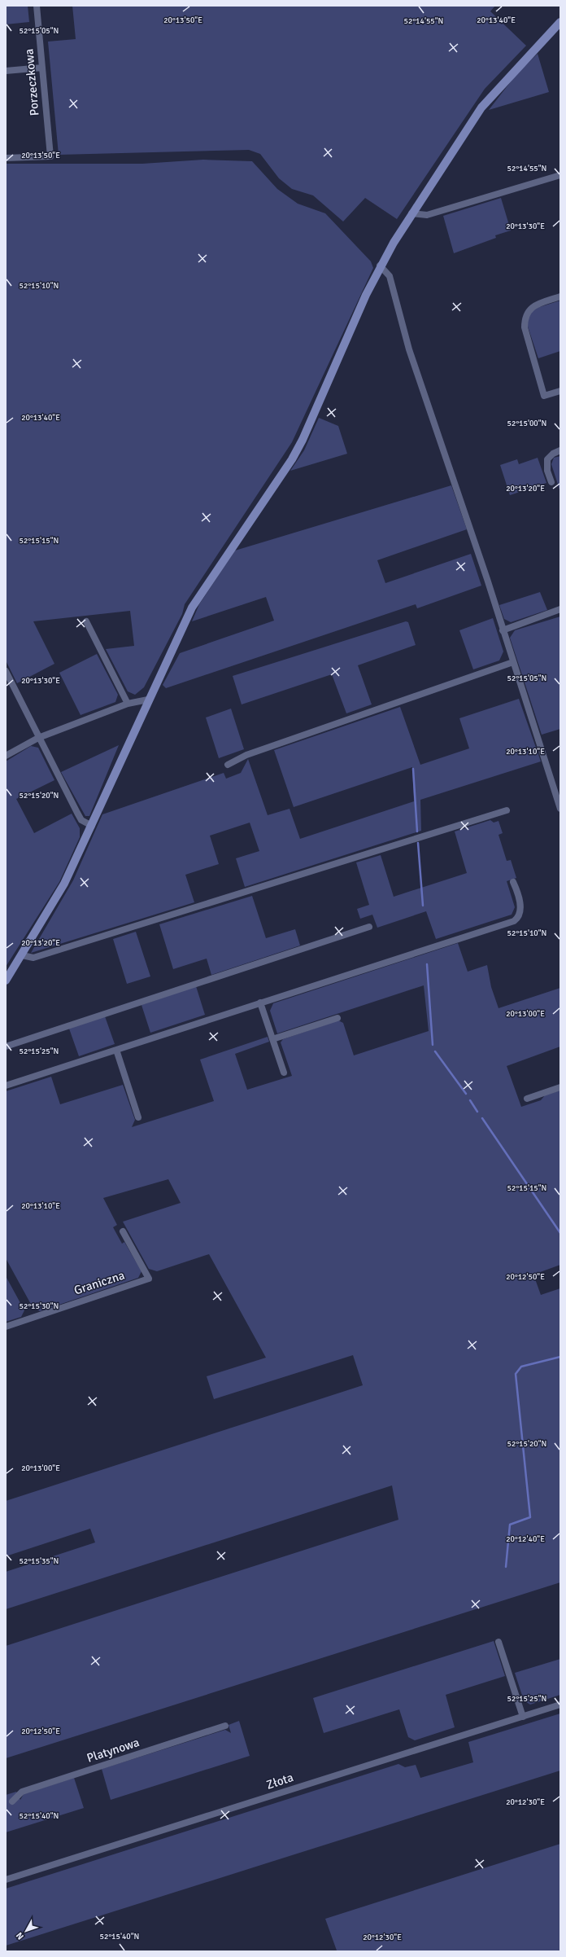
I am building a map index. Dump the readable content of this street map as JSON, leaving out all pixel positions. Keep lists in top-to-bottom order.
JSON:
{
  "streets": {
    "street": [
      "Porzeczkowa",
      "Graniczna",
      "Platynowa",
      "Złota"
    ]
  },
  "north": "bottom left",
  "coordinates": [
    "20°13'50\"E",
    "20°13'40\"E",
    "52°14'55\"N",
    "52°15'05\"N",
    "20°13'30\"E",
    "52°15'10\"N",
    "52°15'00\"N",
    "20°13'20\"E",
    "52°15'15\"N",
    "20°13'10\"E",
    "52°15'20\"N",
    "20°13'00\"E",
    "52°15'25\"N",
    "20°12'50\"E",
    "52°15'30\"N",
    "20°12'40\"E",
    "52°15'35\"N",
    "20°12'30\"E",
    "52°15'40\"N"
  ]
}
